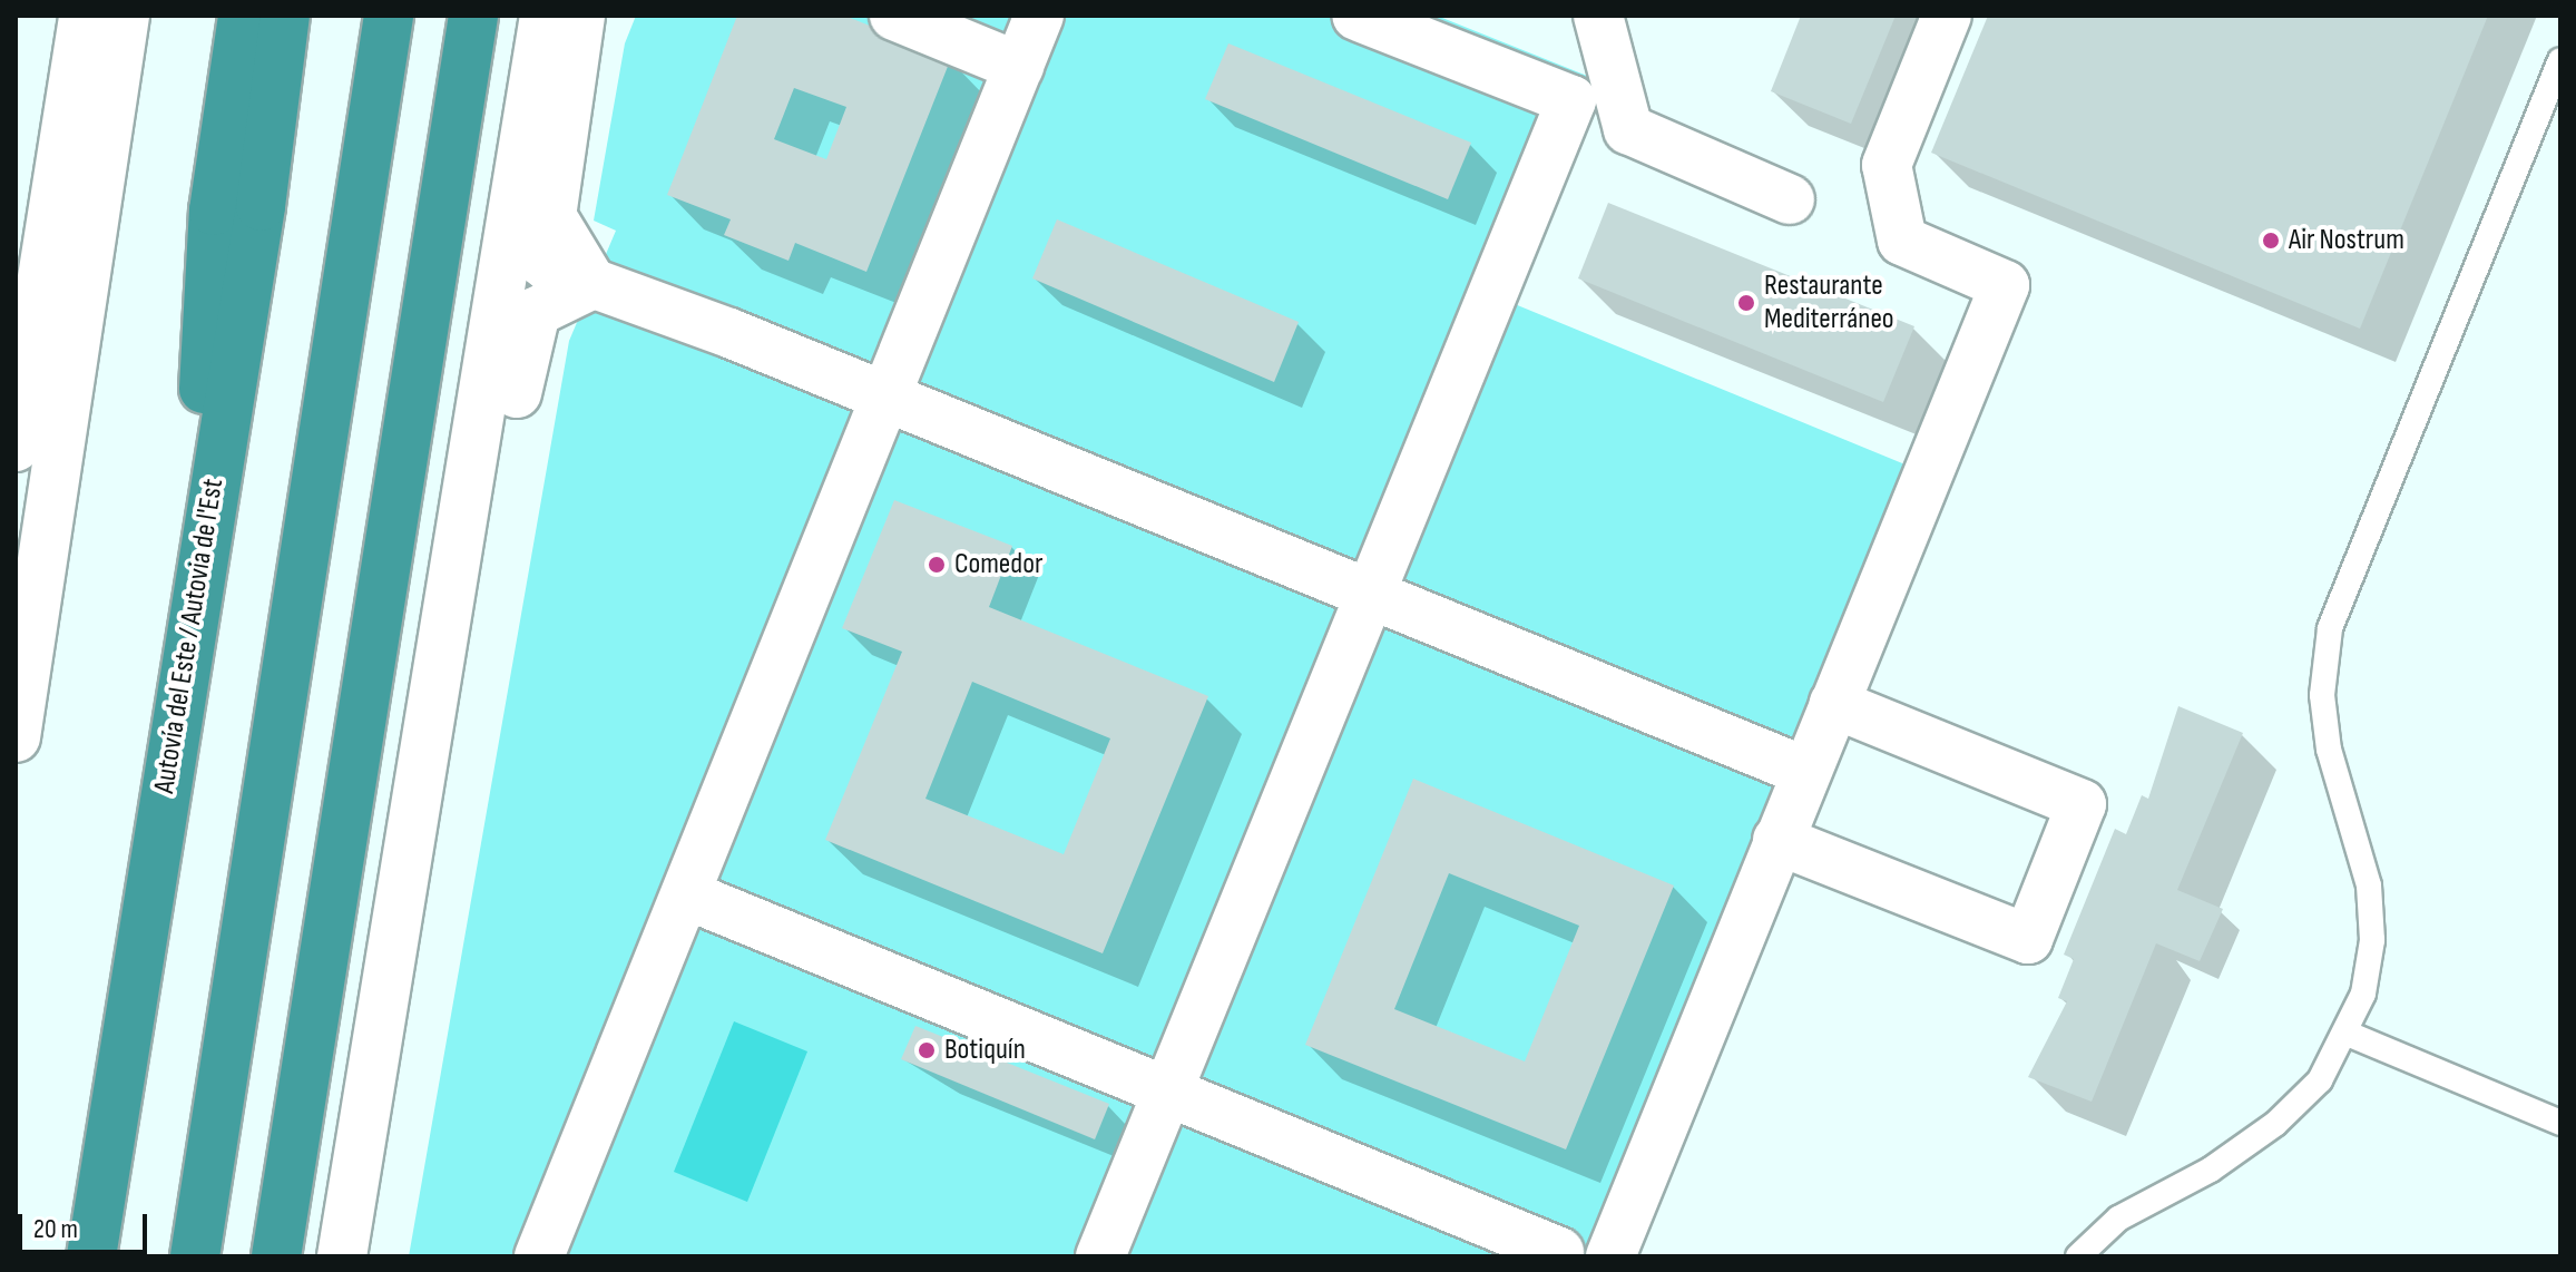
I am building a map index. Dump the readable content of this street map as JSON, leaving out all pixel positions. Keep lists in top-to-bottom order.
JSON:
{
  "streets": {
    "highway": ["Autovía del Este / Autovia de l'Est"]
  },
  "places": [
    "Air Nostrum",
    "Restaurante Mediterráneo",
    "Comedor",
    "Botiquín"
  ],
  "scale_bar": "20 m"
}
